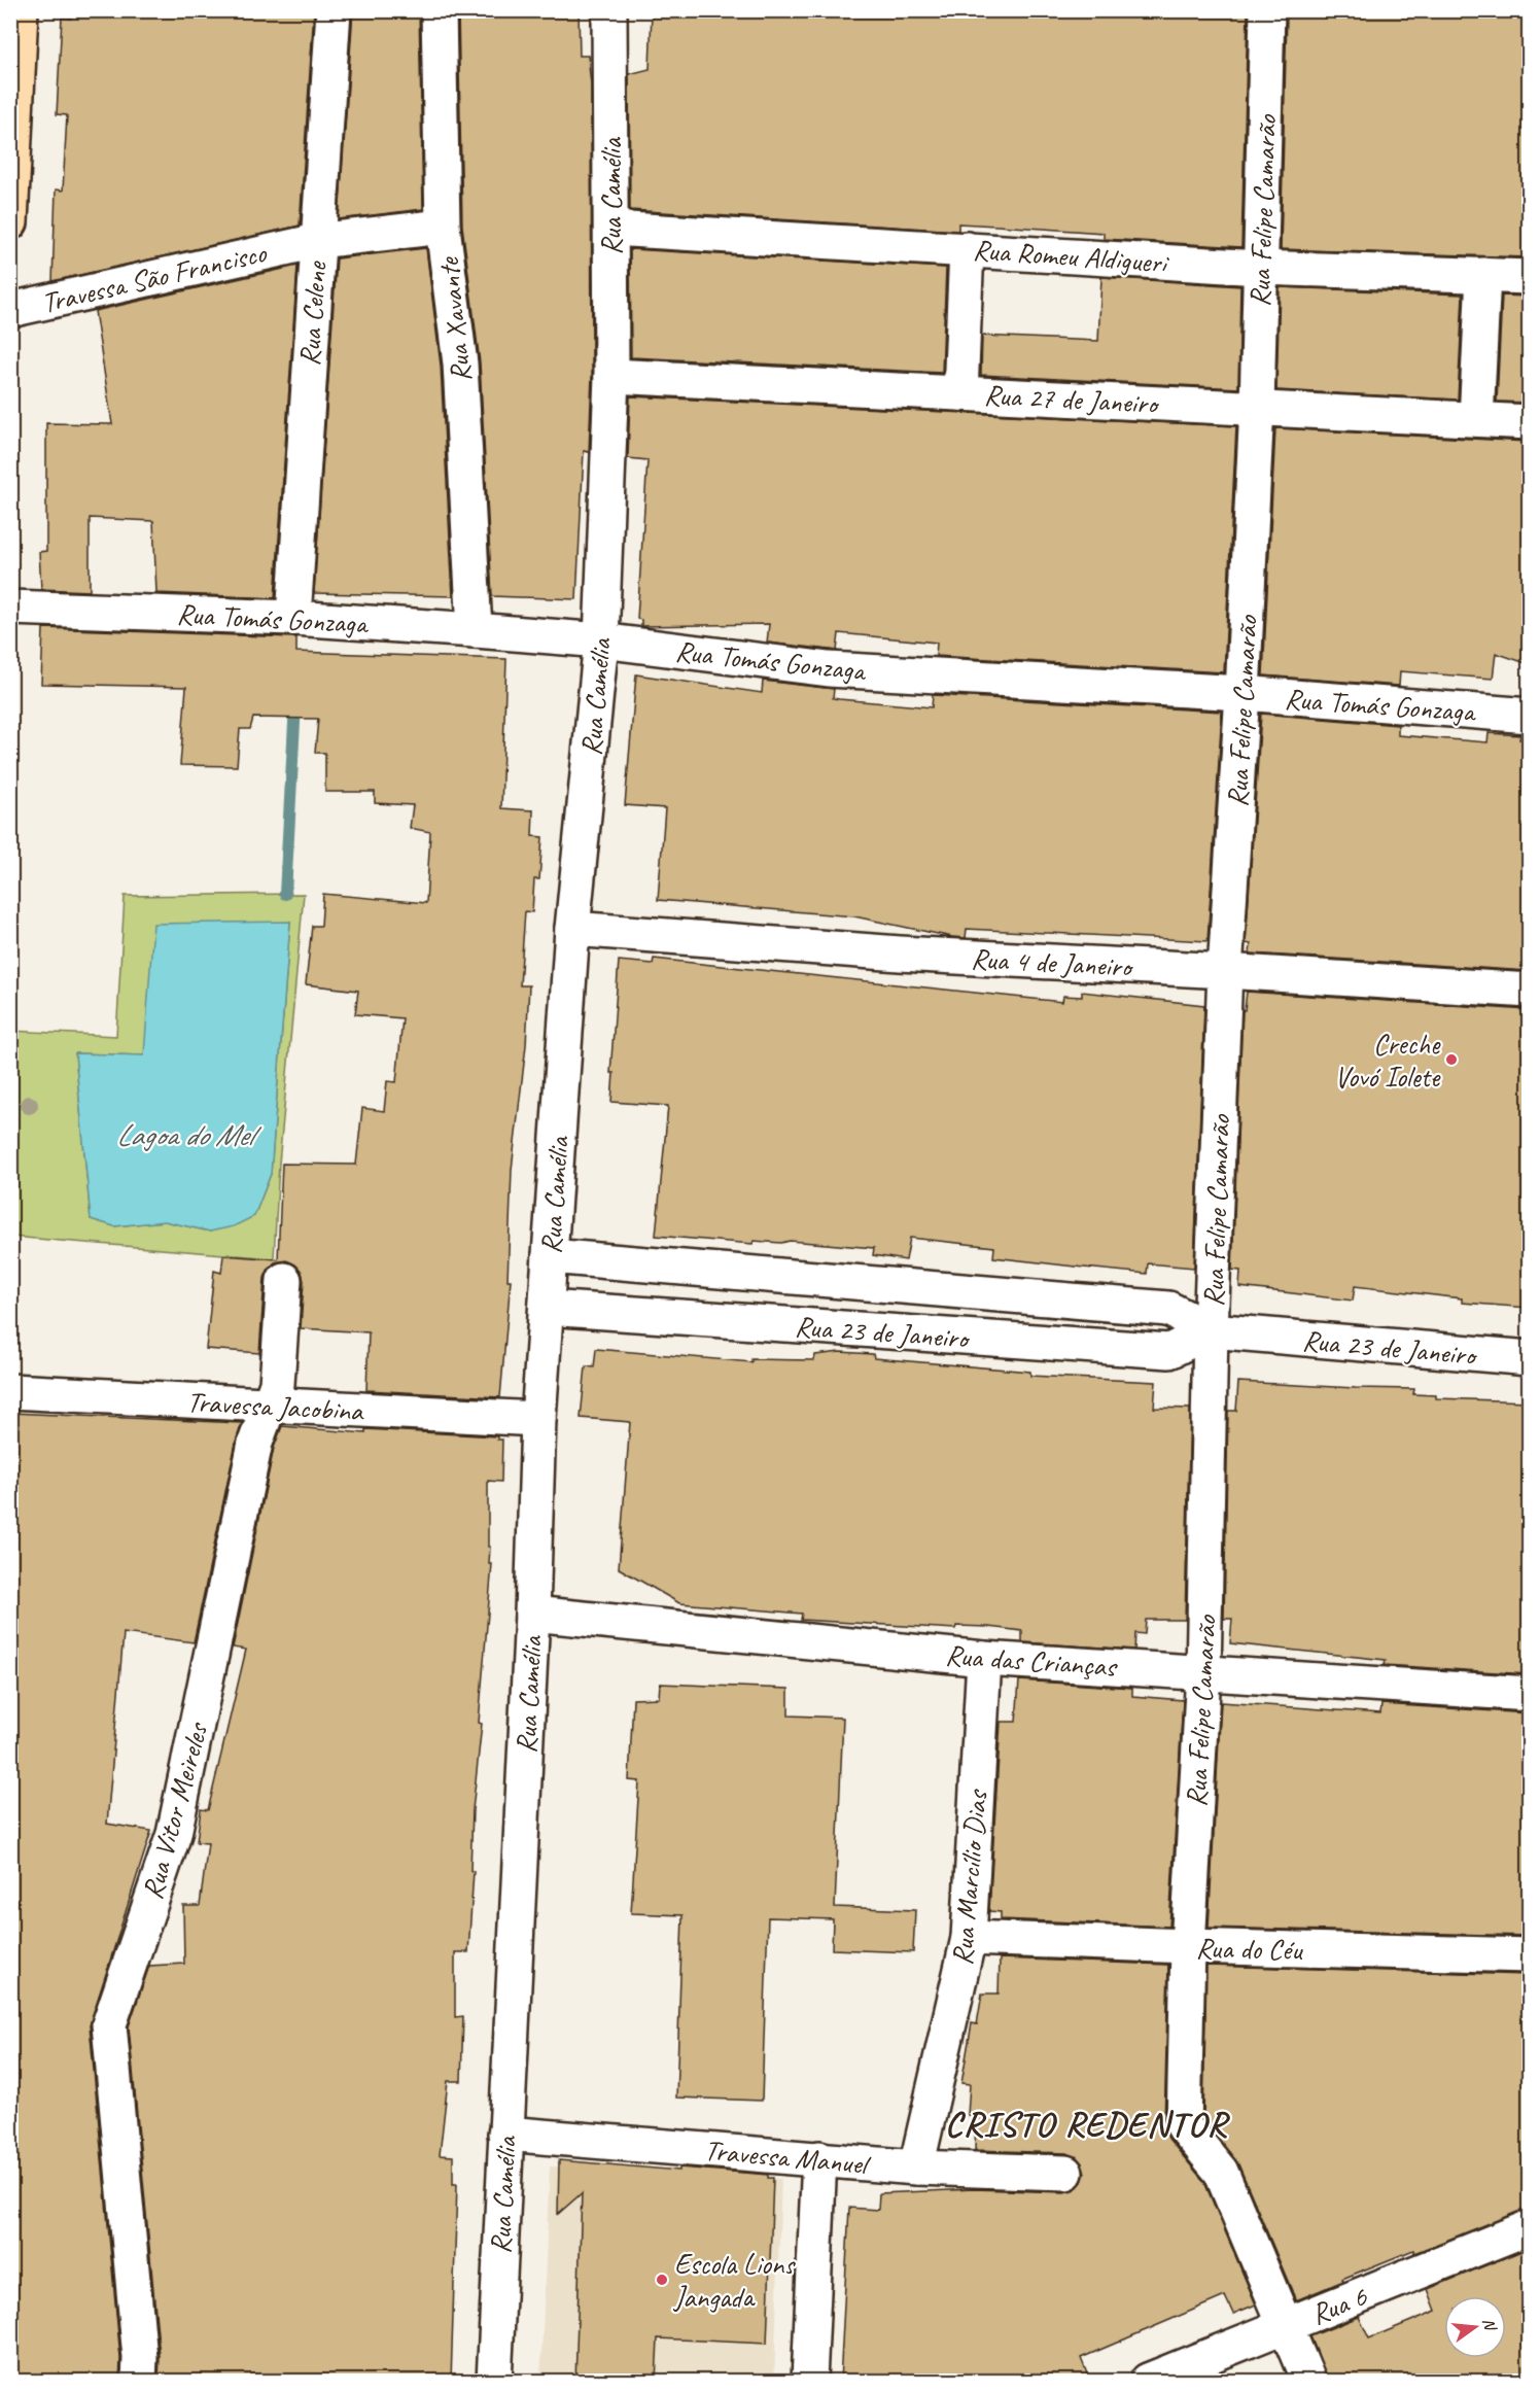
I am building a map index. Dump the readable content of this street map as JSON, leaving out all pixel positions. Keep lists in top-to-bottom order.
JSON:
{
  "streets": {
    "street": [
      "Rua Camélia",
      "Rua Felipe Camarão",
      "Rua Romeu Aldigueri",
      "Travessa São Francisco",
      "Rua Celene",
      "Rua Xavante",
      "Rua 27 de Janeiro",
      "Rua Tomás Gonzaga",
      "Rua 4 de Janeiro",
      "Rua 23 de Janeiro",
      "Travessa Jacobina",
      "Rua das Crianças",
      "Rua Vitor Meireles",
      "Rua Marcílio Dias",
      "Rua do Céu",
      "Travessa Manuel",
      "Rua 6"
    ]
  },
  "crossings": [
    ["Rua Camélia", "Rua Romeu Aldigueri"],
    ["Rua Camélia", "Rua 27 de Janeiro"],
    ["Rua Camélia", "Rua Tomás Gonzaga"],
    ["Rua Camélia", "Rua 4 de Janeiro"],
    ["Rua Camélia", "Rua 23 de Janeiro"],
    ["Rua Camélia", "Travessa Jacobina"],
    ["Rua Camélia", "Rua das Crianças"],
    ["Rua Camélia", "Travessa Manuel"],
    ["Rua Felipe Camarão", "Rua Romeu Aldigueri"],
    ["Rua Felipe Camarão", "Rua 27 de Janeiro"],
    ["Rua Felipe Camarão", "Rua Tomás Gonzaga"],
    ["Rua Felipe Camarão", "Rua 4 de Janeiro"],
    ["Rua Felipe Camarão", "Rua 23 de Janeiro"],
    ["Rua Felipe Camarão", "Rua das Crianças"],
    ["Rua Felipe Camarão", "Rua do Céu"],
    ["Rua Felipe Camarão", "Rua 6"],
    ["Travessa São Francisco", "Rua Celene"],
    ["Travessa São Francisco", "Rua Xavante"],
    ["Rua Celene", "Rua Tomás Gonzaga"],
    ["Rua Xavante", "Rua Tomás Gonzaga"],
    ["Travessa Jacobina", "Rua Vitor Meireles"],
    ["Rua das Crianças", "Rua Marcílio Dias"],
    ["Rua Marcílio Dias", "Rua do Céu"],
    ["Rua Marcílio Dias", "Travessa Manuel"]
  ],
  "districts": ["CRISTO REDENTOR"],
  "water": ["Lagoa do Mel"],
  "places": ["Creche Vovó Iolete", "Escola Lions Jangada"],
  "north": "right"
}
